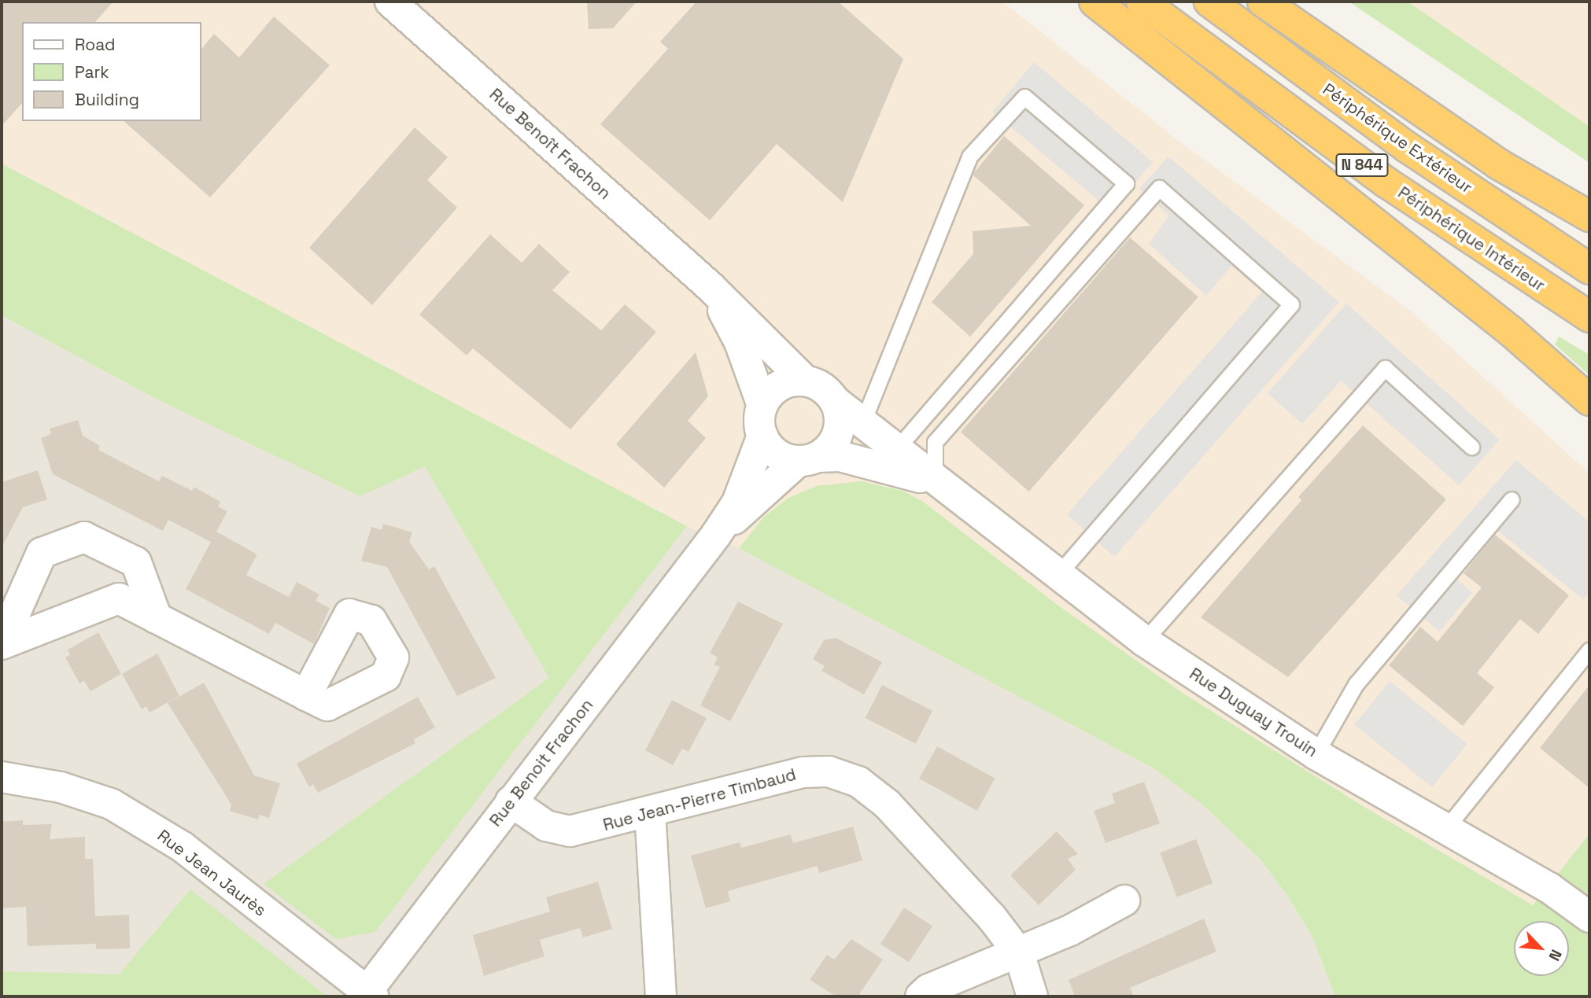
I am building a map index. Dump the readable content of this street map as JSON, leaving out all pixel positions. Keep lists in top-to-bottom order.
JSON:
{
  "streets": {
    "highway": ["Périphérique Extérieur", "N 844", "Périphérique Intérieur"],
    "street": [
      "Rue Benoît Frachon",
      "Rue Duguay Trouin",
      "Rue Benoit Frachon",
      "Rue Jean-Pierre Timbaud",
      "Rue Jean Jaurès"
    ]
  },
  "crossings": [
    ["Rue Duguay Trouin", "Rue Benoit Frachon"],
    ["Rue Benoit Frachon", "Rue Jean-Pierre Timbaud"],
    ["Rue Benoit Frachon", "Rue Jean Jaurès"]
  ],
  "legend": ["Road", "Park", "Building"],
  "north": "bottom right"
}
